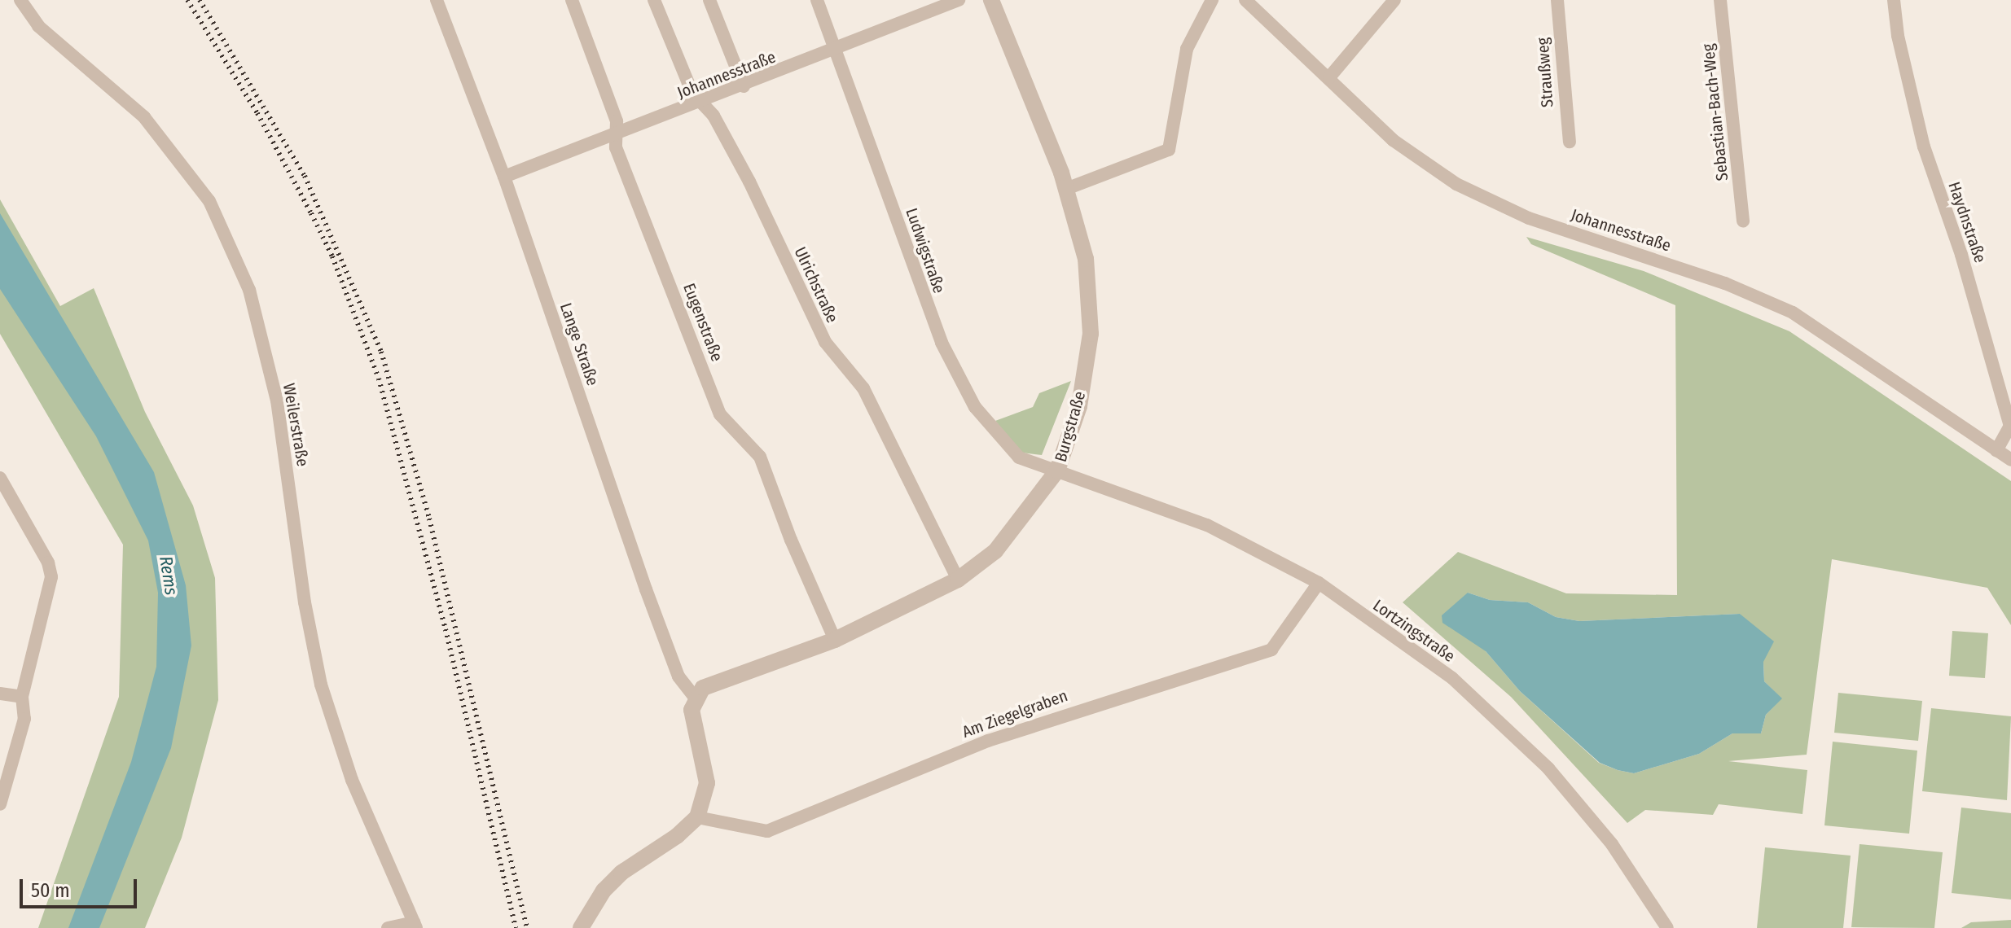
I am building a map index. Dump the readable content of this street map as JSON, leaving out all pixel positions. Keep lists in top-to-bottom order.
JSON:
{
  "streets": {
    "street": [
      "Straußweg",
      "Johannesstraße",
      "Sebastian-Bach-Weg",
      "Haydnstraße",
      "Ludwigstraße",
      "Ulrichstraße",
      "Eugenstraße",
      "Lange Straße",
      "Weilerstraße",
      "Burgstraße",
      "Lortzingstraße",
      "Am Ziegelgraben"
    ]
  },
  "crossings": [
    ["Johannesstraße", "Haydnstraße"],
    ["Johannesstraße", "Ludwigstraße"],
    ["Johannesstraße", "Ulrichstraße"],
    ["Johannesstraße", "Eugenstraße"],
    ["Johannesstraße", "Lange Straße"],
    ["Ludwigstraße", "Burgstraße"],
    ["Ludwigstraße", "Lortzingstraße"],
    ["Ulrichstraße", "Burgstraße"],
    ["Eugenstraße", "Burgstraße"],
    ["Lange Straße", "Burgstraße"],
    ["Burgstraße", "Lortzingstraße"],
    ["Lortzingstraße", "Am Ziegelgraben"]
  ],
  "water": ["Rems"],
  "scale_bar": "50 m"
}
